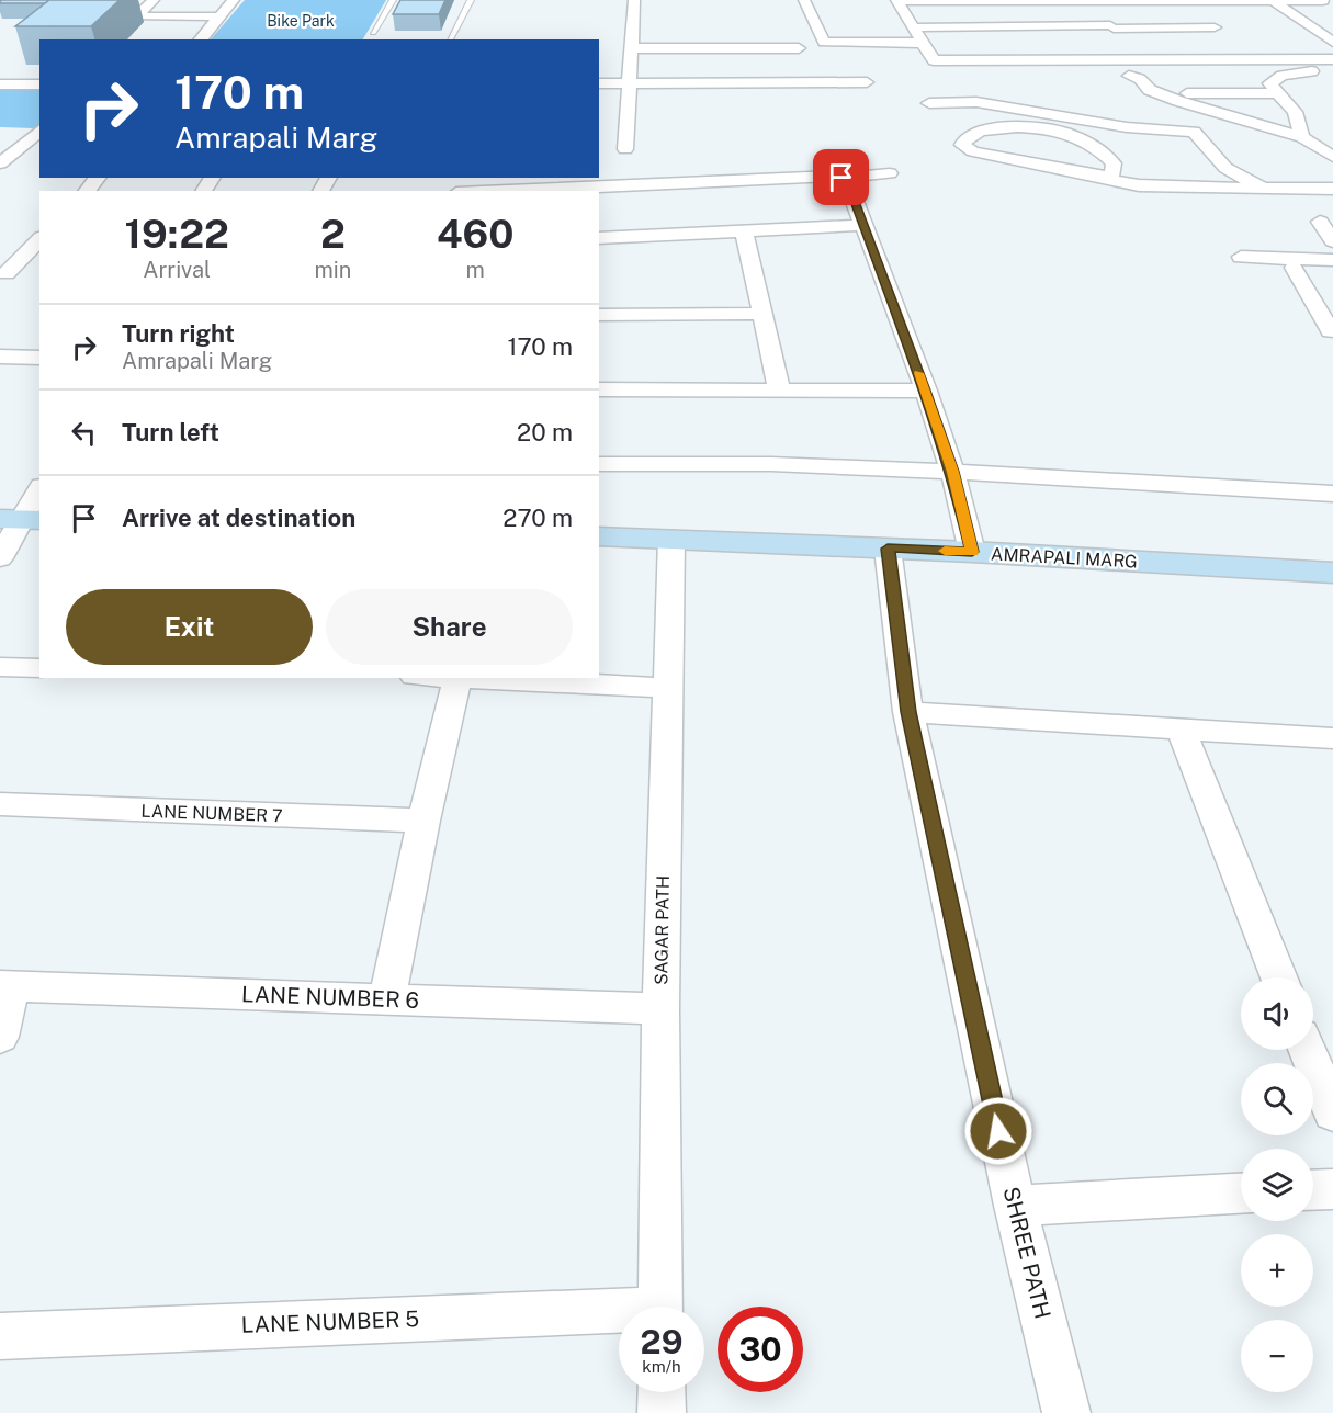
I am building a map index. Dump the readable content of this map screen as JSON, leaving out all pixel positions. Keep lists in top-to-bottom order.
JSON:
{
  "streets": {
    "street": [
      "AMRAPALI MARG",
      "LANE NUMBER 7",
      "SAGAR PATH",
      "LANE NUMBER 6",
      "SHREE PATH",
      "LANE NUMBER 5"
    ]
  },
  "crossings": [
    ["AMRAPALI MARG", "SAGAR PATH"],
    ["AMRAPALI MARG", "SHREE PATH"],
    ["SAGAR PATH", "LANE NUMBER 6"]
  ],
  "parks": ["Bike Park"],
  "page": {
    "turn": ["170 m", "Amrapali Marg"],
    "eta": [
      "19:22",
      "Arrival",
      "2",
      "min",
      "460",
      "m"
    ],
    "list": [
      {
        "name": "Turn right",
        "note": "Amrapali Marg",
        "value": "170 m"
      },
      {
        "name": "Turn left",
        "value": "20 m"
      },
      {
        "name": "Arrive at destination",
        "value": "270 m"
      }
    ],
    "buttons": ["Exit", "Share"],
    "map_buttons": ["+", "−"],
    "speed": "29 km/h",
    "limit": "30"
  }
}
